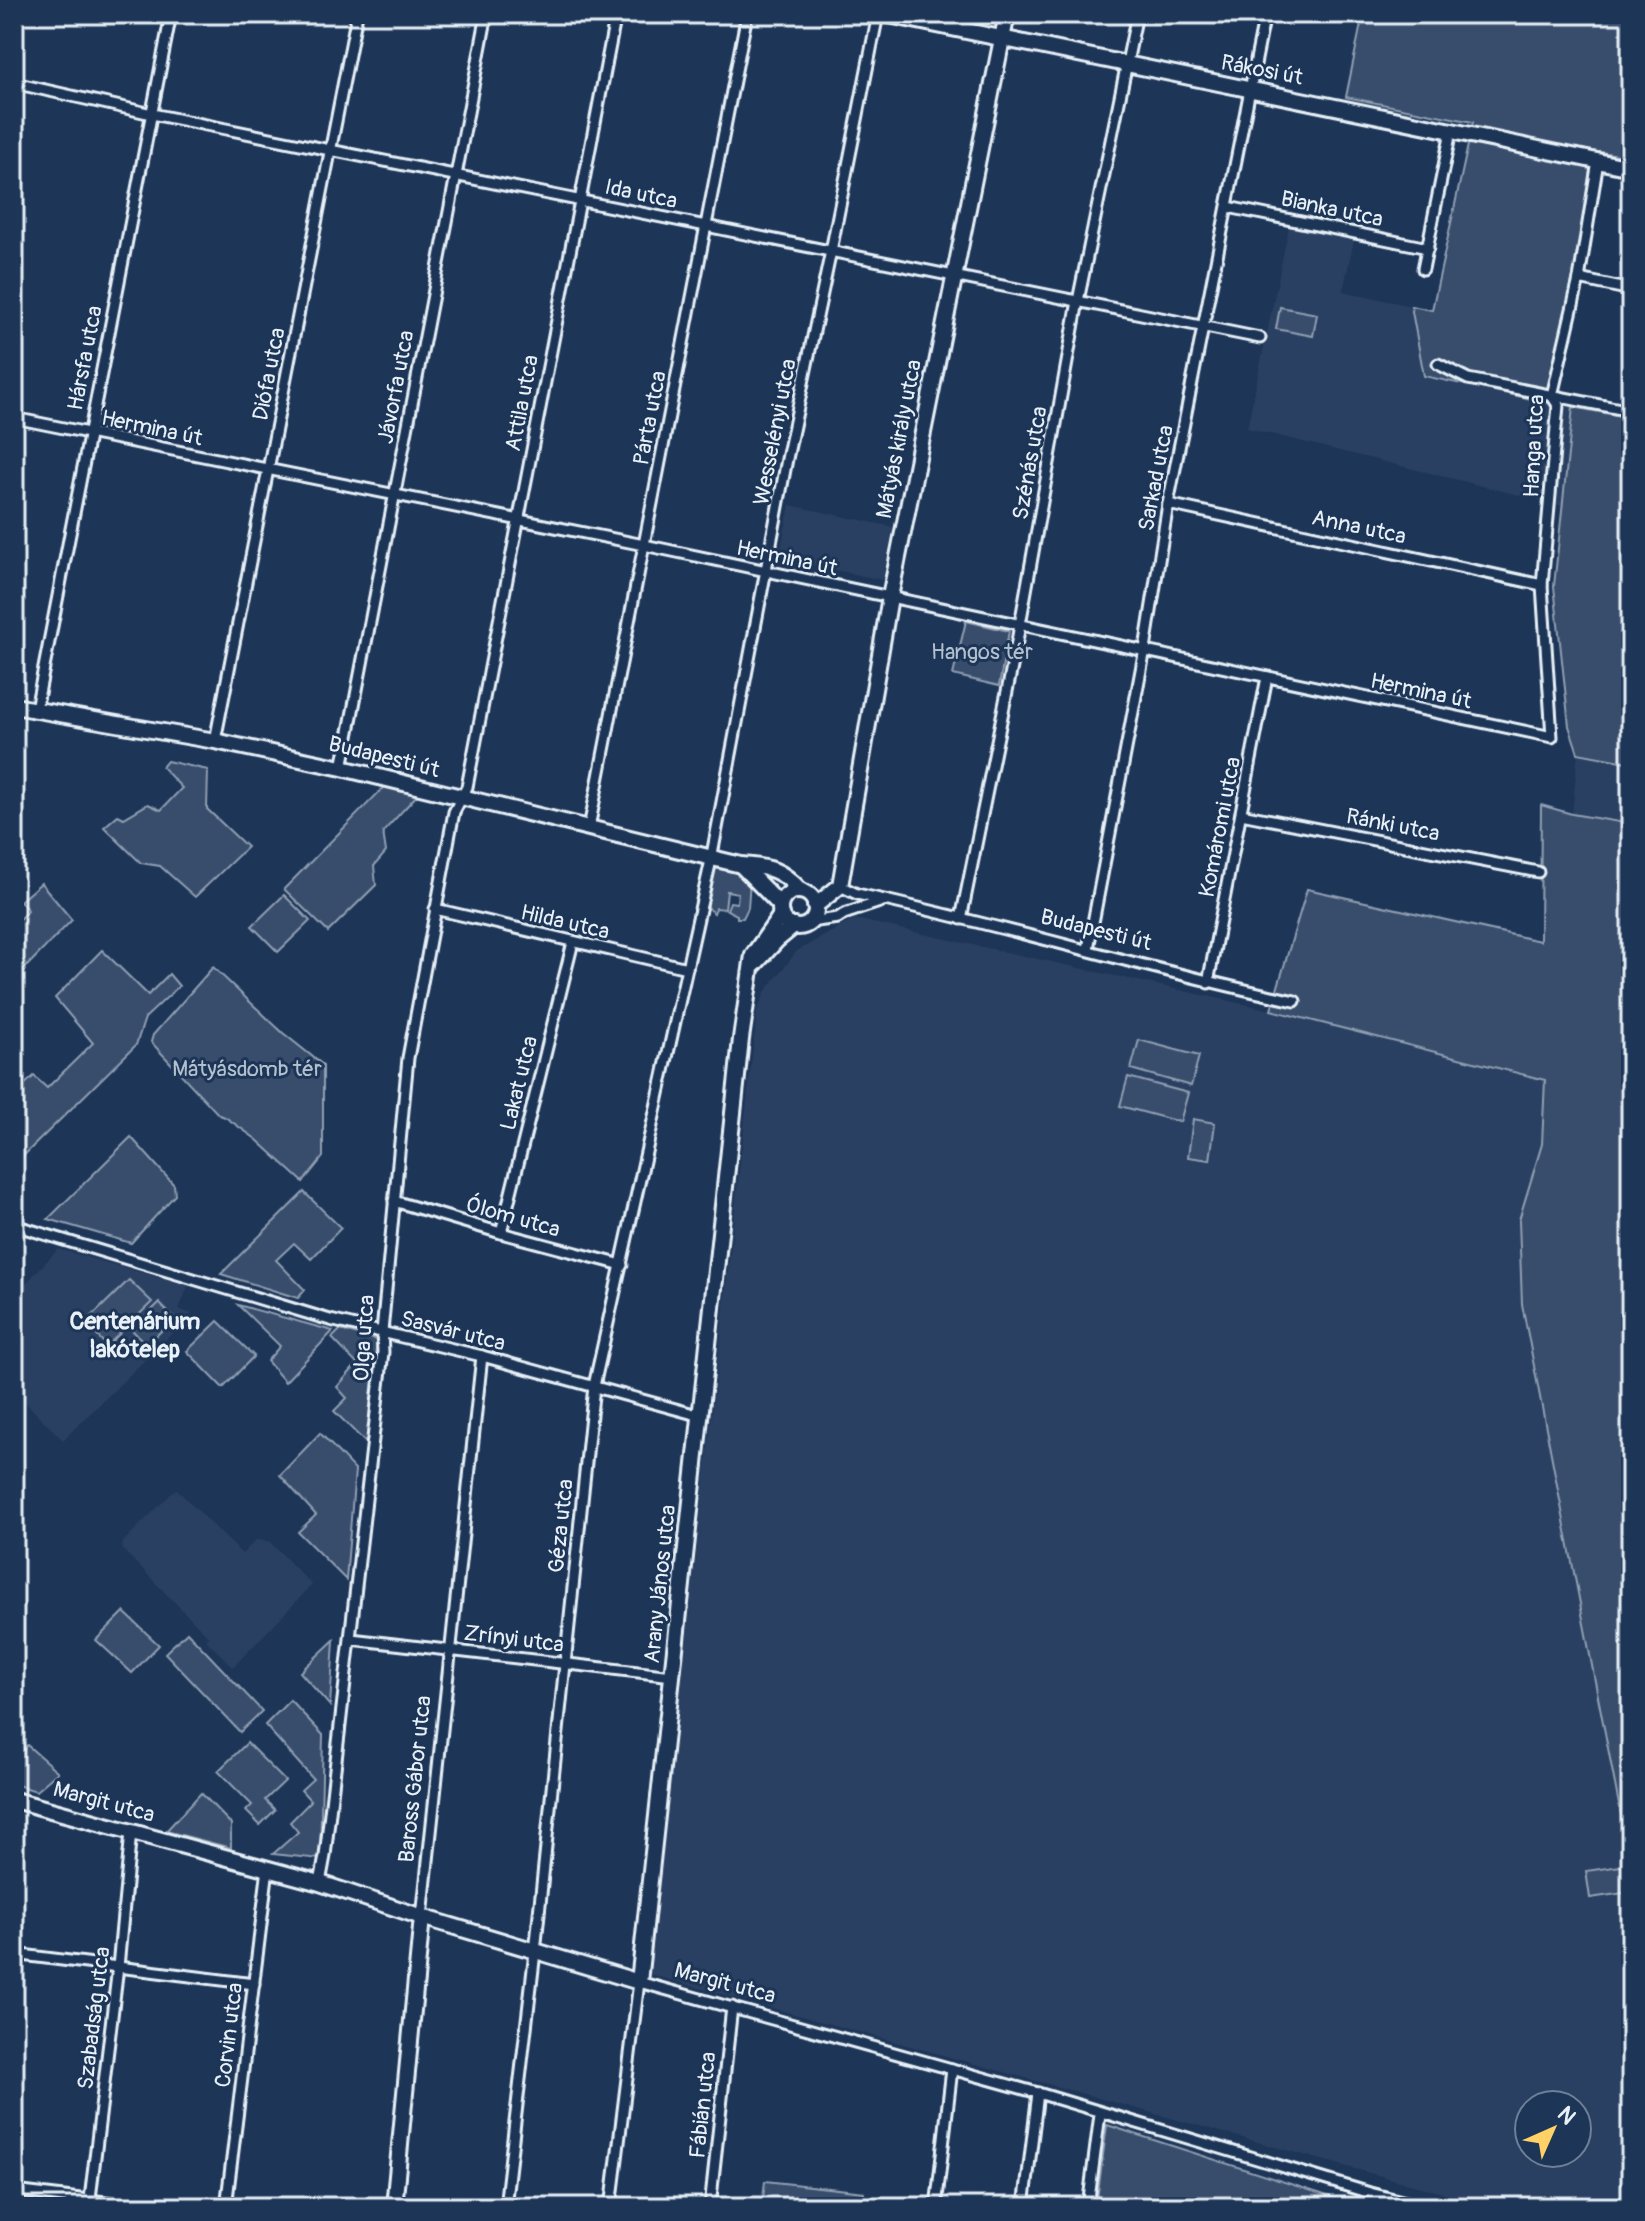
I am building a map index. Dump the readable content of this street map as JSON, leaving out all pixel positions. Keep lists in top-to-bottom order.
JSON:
{
  "streets": {
    "street": [
      "Rákosi út",
      "Ida utca",
      "Bianka utca",
      "Hársfa utca",
      "Diófa utca",
      "Jávorfa utca",
      "Attila utca",
      "Párta utca",
      "Hermina út",
      "Wesselényi utca",
      "Mátyás király utca",
      "Hanga utca",
      "Szénás utca",
      "Sarkad utca",
      "Anna utca",
      "Budapesti út",
      "Ránki utca",
      "Komáromi utca",
      "Hilda utca",
      "Lakat utca",
      "Ólom utca",
      "Sasvár utca",
      "Olga utca",
      "Géza utca",
      "Arany János utca",
      "Zrínyi utca",
      "Baross Gábor utca",
      "Margit utca",
      "Szabadság utca",
      "Corvin utca",
      "Fábián utca"
    ]
  },
  "crossings": [
    ["Rákosi út", "Mátyás király utca"],
    ["Rákosi út", "Hanga utca"],
    ["Rákosi út", "Szénás utca"],
    ["Rákosi út", "Sarkad utca"],
    ["Ida utca", "Hársfa utca"],
    ["Ida utca", "Diófa utca"],
    ["Ida utca", "Jávorfa utca"],
    ["Ida utca", "Attila utca"],
    ["Ida utca", "Párta utca"],
    ["Ida utca", "Wesselényi utca"],
    ["Ida utca", "Mátyás király utca"],
    ["Ida utca", "Szénás utca"],
    ["Ida utca", "Sarkad utca"],
    ["Bianka utca", "Sarkad utca"],
    ["Hársfa utca", "Hermina út"],
    ["Hársfa utca", "Budapesti út"],
    ["Diófa utca", "Hermina út"],
    ["Diófa utca", "Budapesti út"],
    ["Jávorfa utca", "Hermina út"],
    ["Jávorfa utca", "Budapesti út"],
    ["Attila utca", "Hermina út"],
    ["Attila utca", "Budapesti út"],
    ["Attila utca", "Olga utca"],
    ["Párta utca", "Hermina út"],
    ["Párta utca", "Budapesti út"],
    ["Hermina út", "Wesselényi utca"],
    ["Hermina út", "Mátyás király utca"],
    ["Hermina út", "Hanga utca"],
    ["Hermina út", "Szénás utca"],
    ["Hermina út", "Sarkad utca"],
    ["Hermina út", "Komáromi utca"],
    ["Wesselényi utca", "Budapesti út"],
    ["Wesselényi utca", "Géza utca"],
    ["Mátyás király utca", "Budapesti út"],
    ["Hanga utca", "Anna utca"],
    ["Szénás utca", "Budapesti út"],
    ["Sarkad utca", "Anna utca"],
    ["Sarkad utca", "Budapesti út"],
    ["Budapesti út", "Komáromi utca"],
    ["Budapesti út", "Olga utca"],
    ["Budapesti út", "Géza utca"],
    ["Ránki utca", "Komáromi utca"],
    ["Hilda utca", "Lakat utca"],
    ["Hilda utca", "Olga utca"],
    ["Hilda utca", "Géza utca"],
    ["Lakat utca", "Ólom utca"],
    ["Ólom utca", "Olga utca"],
    ["Ólom utca", "Géza utca"],
    ["Sasvár utca", "Olga utca"],
    ["Sasvár utca", "Géza utca"],
    ["Sasvár utca", "Arany János utca"],
    ["Sasvár utca", "Baross Gábor utca"],
    ["Olga utca", "Zrínyi utca"],
    ["Olga utca", "Margit utca"],
    ["Géza utca", "Zrínyi utca"],
    ["Géza utca", "Margit utca"],
    ["Arany János utca", "Zrínyi utca"],
    ["Arany János utca", "Margit utca"],
    ["Zrínyi utca", "Baross Gábor utca"],
    ["Baross Gábor utca", "Margit utca"],
    ["Margit utca", "Szabadság utca"],
    ["Margit utca", "Corvin utca"],
    ["Margit utca", "Fábián utca"]
  ],
  "districts": ["Centenárium lakótelep"],
  "parks": ["Hangos tér", "Mátyásdomb tér"],
  "north": "top right"
}
